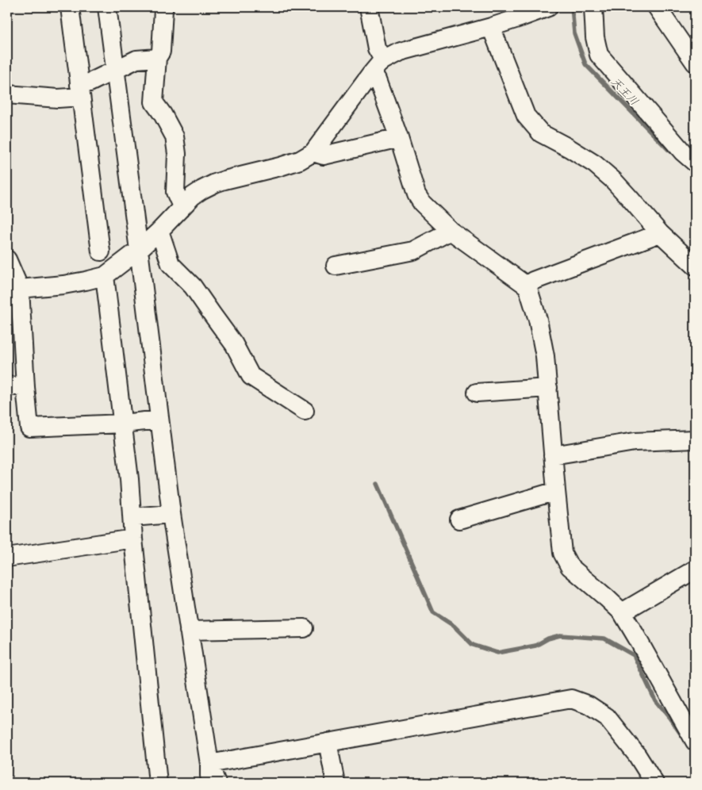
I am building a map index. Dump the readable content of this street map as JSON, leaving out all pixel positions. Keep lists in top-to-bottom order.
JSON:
{
  "water": ["天王川"]
}
